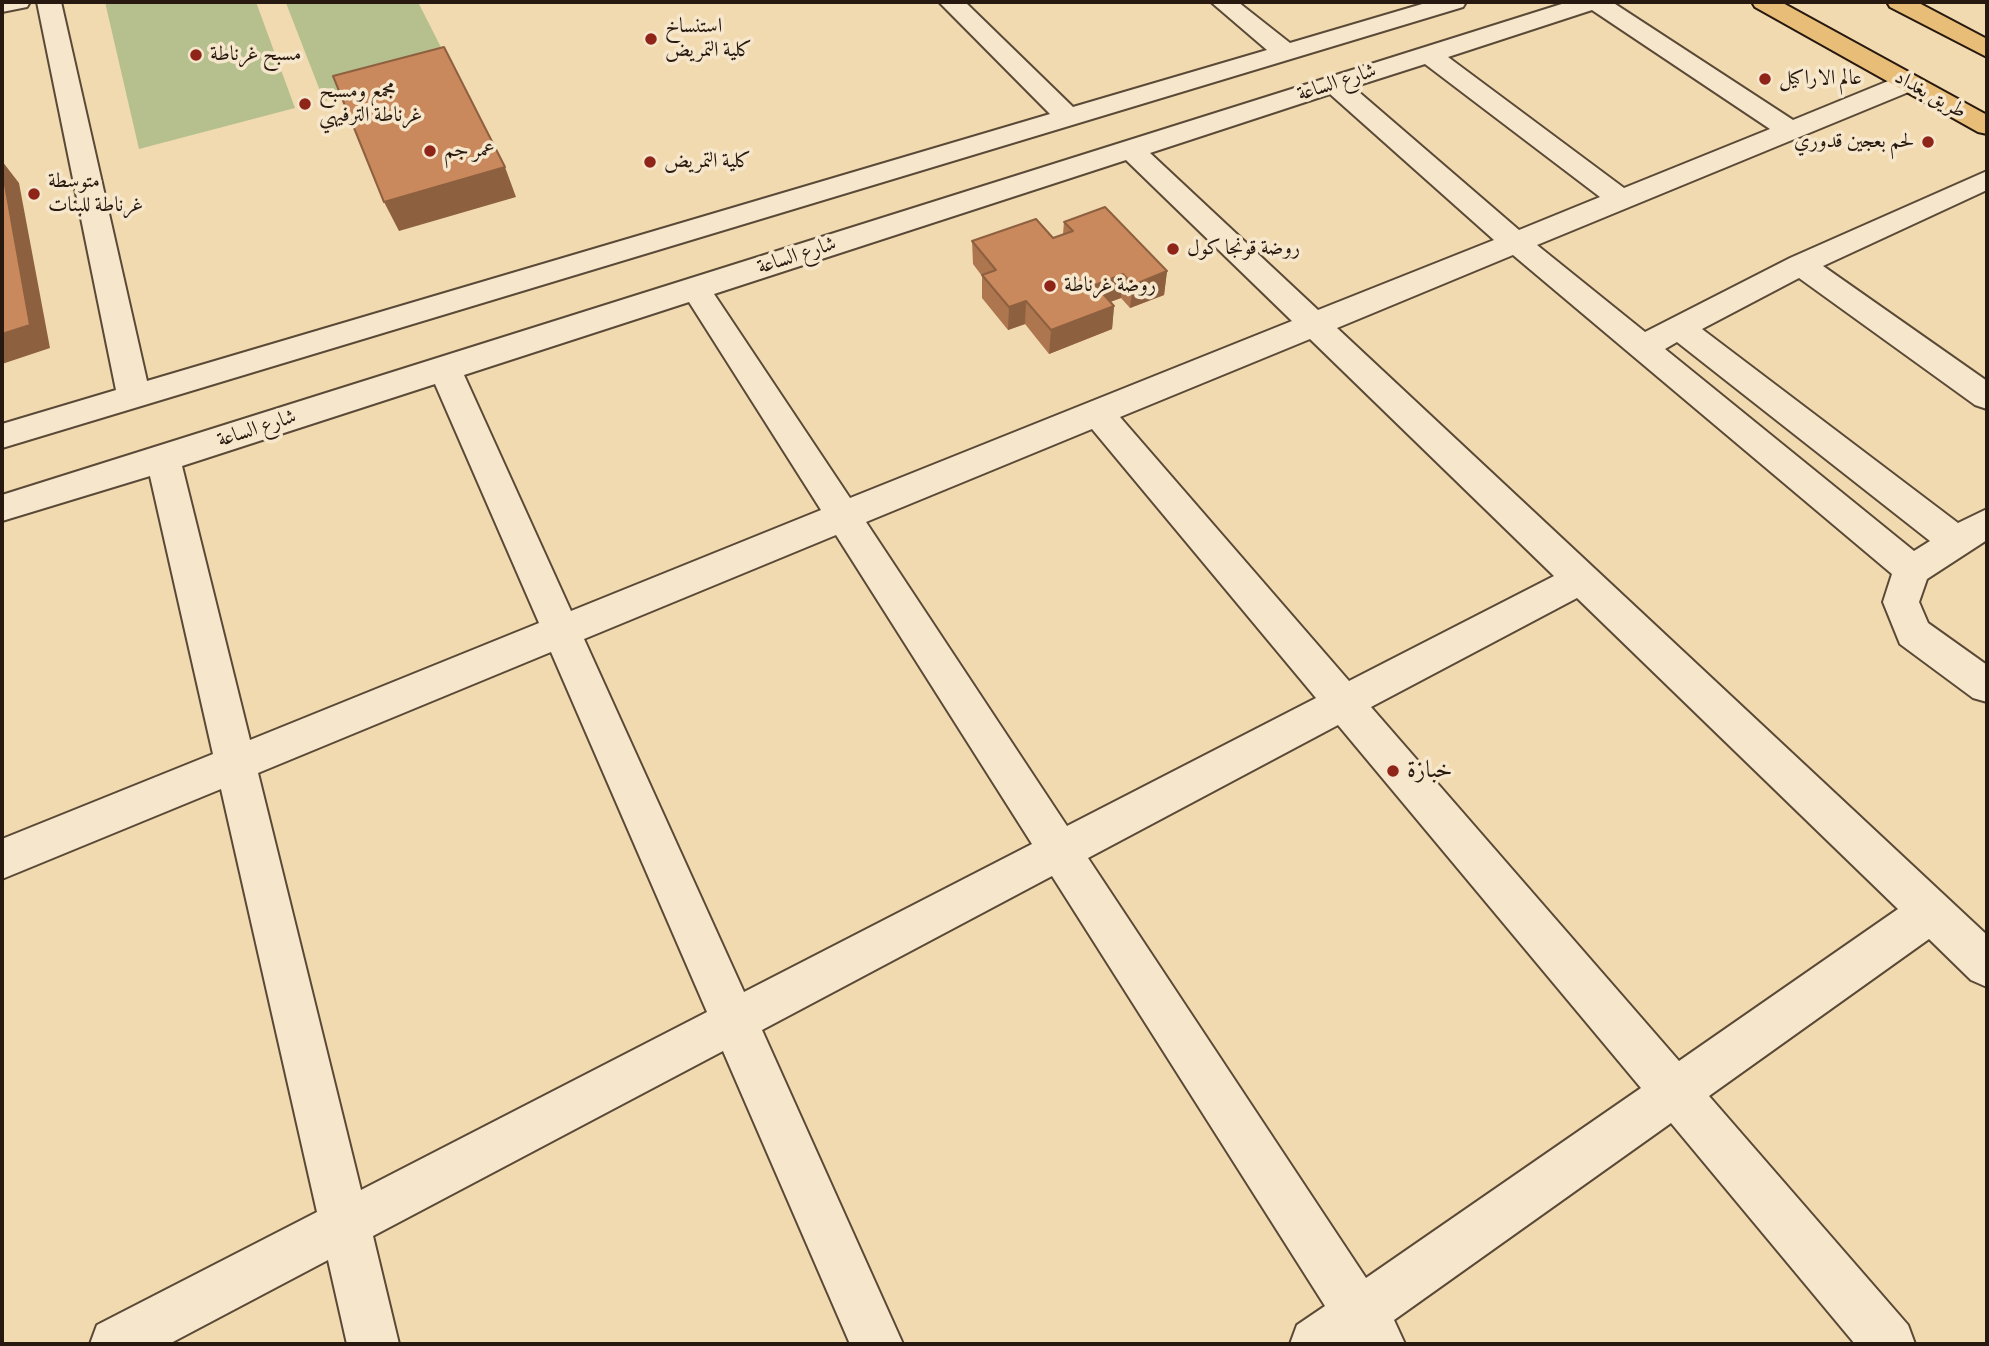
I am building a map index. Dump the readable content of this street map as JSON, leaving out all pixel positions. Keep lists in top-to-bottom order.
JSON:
{
  "streets": {
    "main road": ["طريق بغداد"],
    "street": ["شارع الساعة"]
  },
  "places": [
    "استنساخ کلیة التمریض",
    "مسبح غرناطة",
    "عالم الاراكيل",
    "مجمع ومسبح غرناطة الترفيهي",
    "لحم بعجين قدوري",
    "عمر جم",
    "كلية التمريض",
    "متوسطة غرناطة للبنات",
    "روضة قونجا كول",
    "روضة غرناطة",
    "خبازة"
  ]
}
